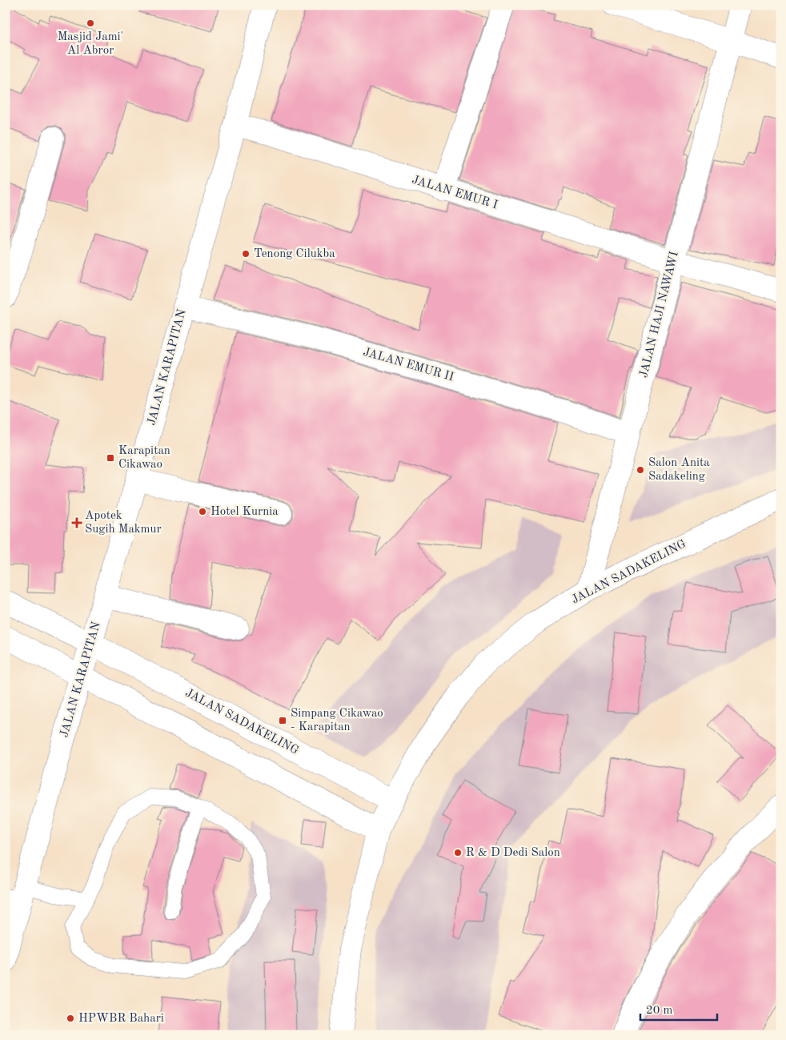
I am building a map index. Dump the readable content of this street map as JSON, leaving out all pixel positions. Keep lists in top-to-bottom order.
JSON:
{
  "streets": {
    "street": [
      "JALAN EMUR I",
      "JALAN HAJI NAWAWI",
      "JALAN EMUR II",
      "JALAN KARAPITAN",
      "JALAN SADAKELING"
    ]
  },
  "crossings": [
    ["JALAN EMUR I", "JALAN HAJI NAWAWI"],
    ["JALAN EMUR I", "JALAN KARAPITAN"],
    ["JALAN HAJI NAWAWI", "JALAN EMUR II"],
    ["JALAN HAJI NAWAWI", "JALAN SADAKELING"],
    ["JALAN EMUR II", "JALAN KARAPITAN"],
    ["JALAN KARAPITAN", "JALAN SADAKELING"]
  ],
  "places": {
    "other": [
      "Masjid Jami' Al Abror",
      "Tenong Cilukba",
      "Salon Anita Sadakeling",
      "Hotel Kurnia",
      "R & D Dedi Salon",
      "HPWBR Bahari"
    ],
    "transit": ["Karapitan Cikawao", "Simpang Cikawao - Karapitan"],
    "health": ["Apotek Sugih Makmur"]
  },
  "scale_bar": "20 m"
}
